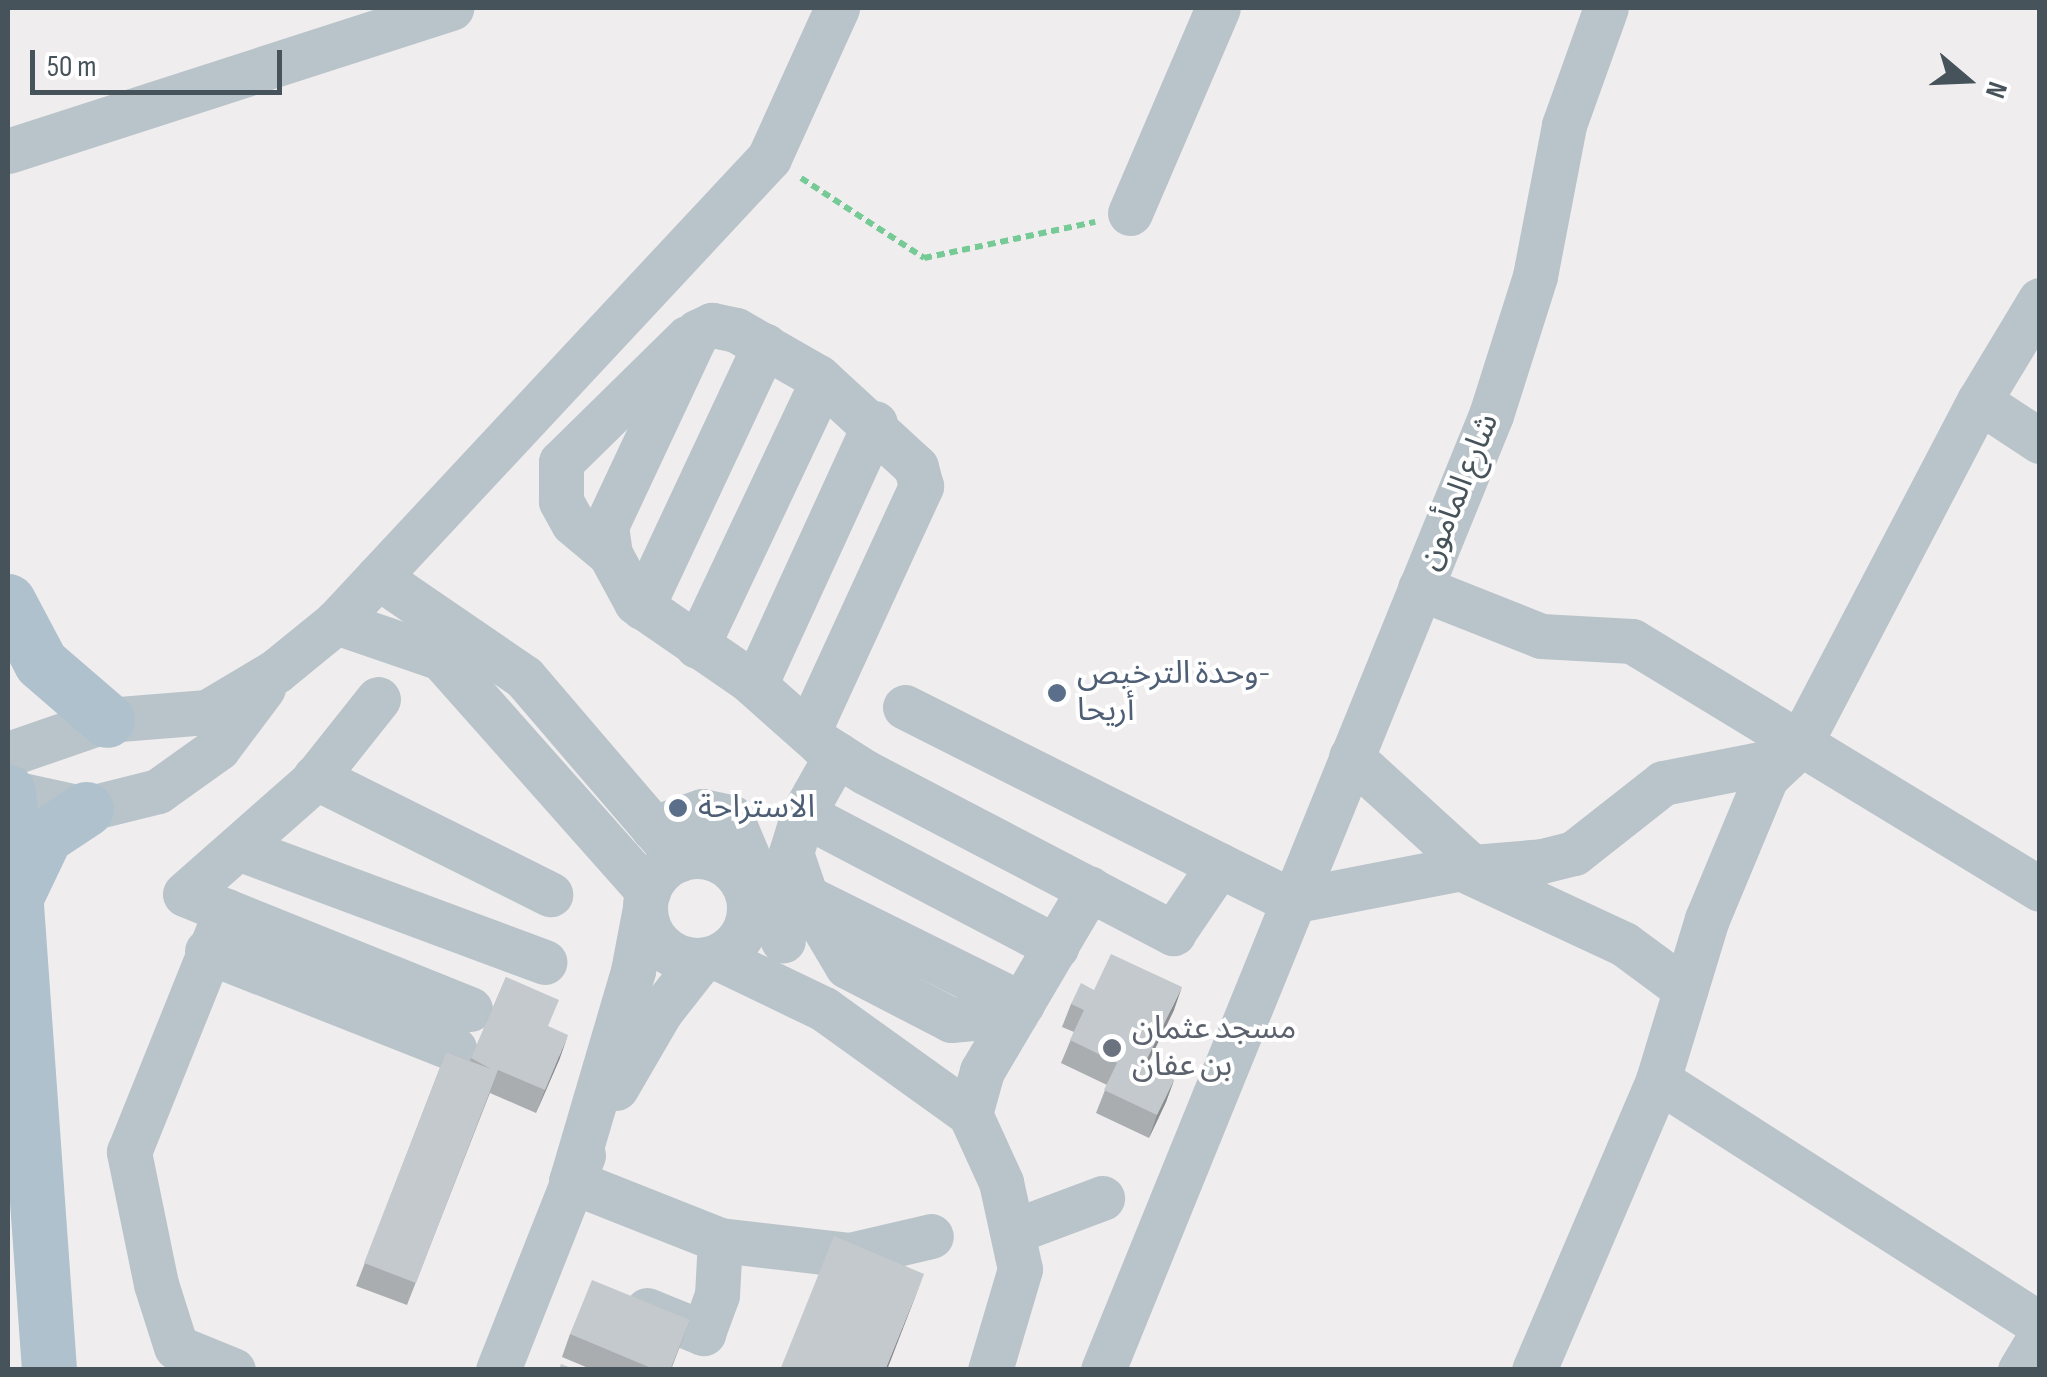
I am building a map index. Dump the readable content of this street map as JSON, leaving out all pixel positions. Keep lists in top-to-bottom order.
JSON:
{
  "streets": {
    "street": ["شارع المأمون"]
  },
  "places": ["وحدة الترخيص- أريحا", "الاستراحة", "مسجد عثمان بن عفان"],
  "scale_bar": "50 m",
  "north": "right"
}
